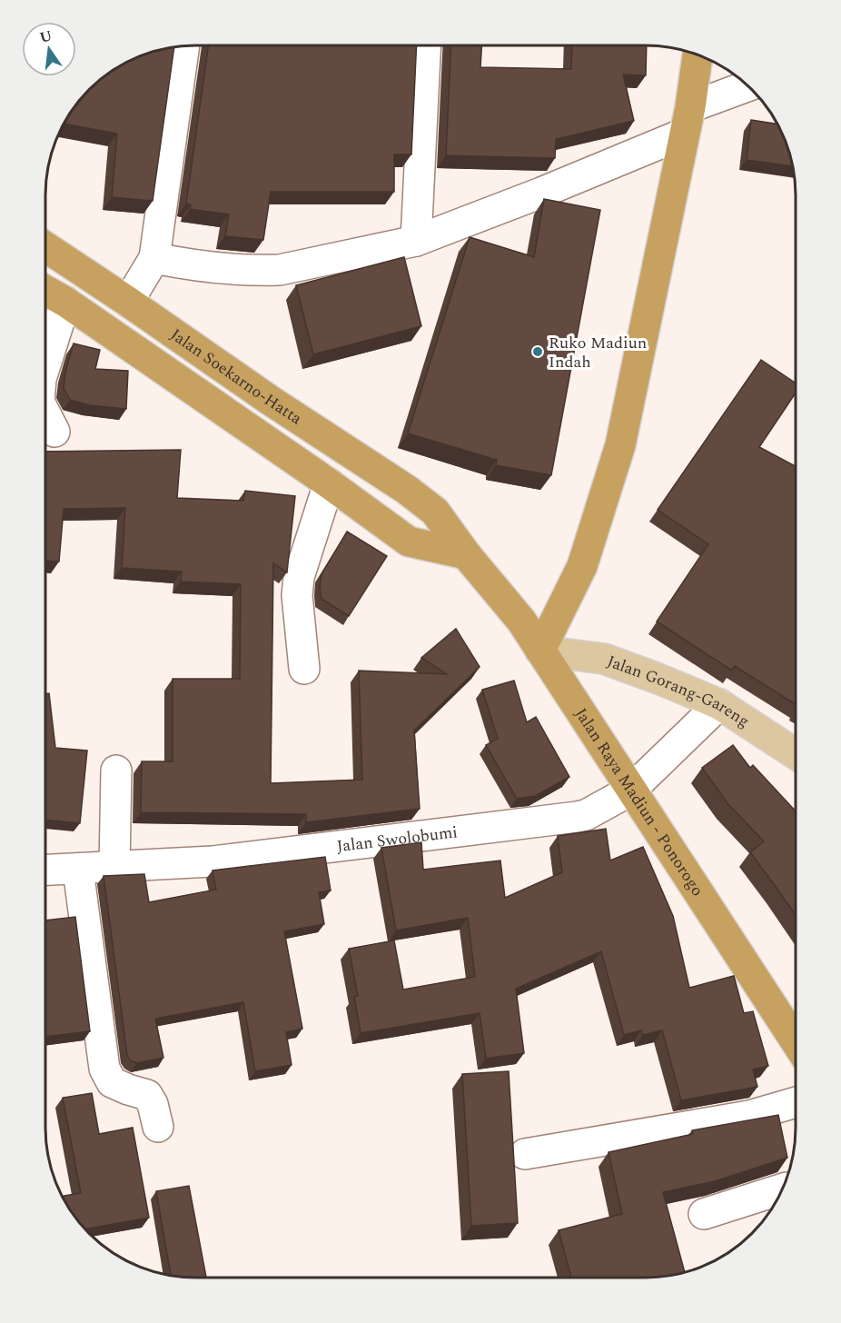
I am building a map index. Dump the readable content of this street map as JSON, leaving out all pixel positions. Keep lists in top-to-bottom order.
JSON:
{
  "streets": {
    "highway": ["Jalan Soekarno-Hatta", "Jalan Raya Madiun - Ponorogo"],
    "main road": ["Jalan Gorang-Gareng"],
    "street": ["Jalan Swolobumi"]
  },
  "crossings": [
    ["Jalan Soekarno-Hatta", "Jalan Raya Madiun - Ponorogo"],
    ["Jalan Gorang-Gareng", "Jalan Raya Madiun - Ponorogo"],
    ["Jalan Gorang-Gareng", "Jalan Swolobumi"],
    ["Jalan Raya Madiun - Ponorogo", "Jalan Swolobumi"]
  ],
  "places": ["Ruko Madiun Indah"],
  "north": "top"
}
